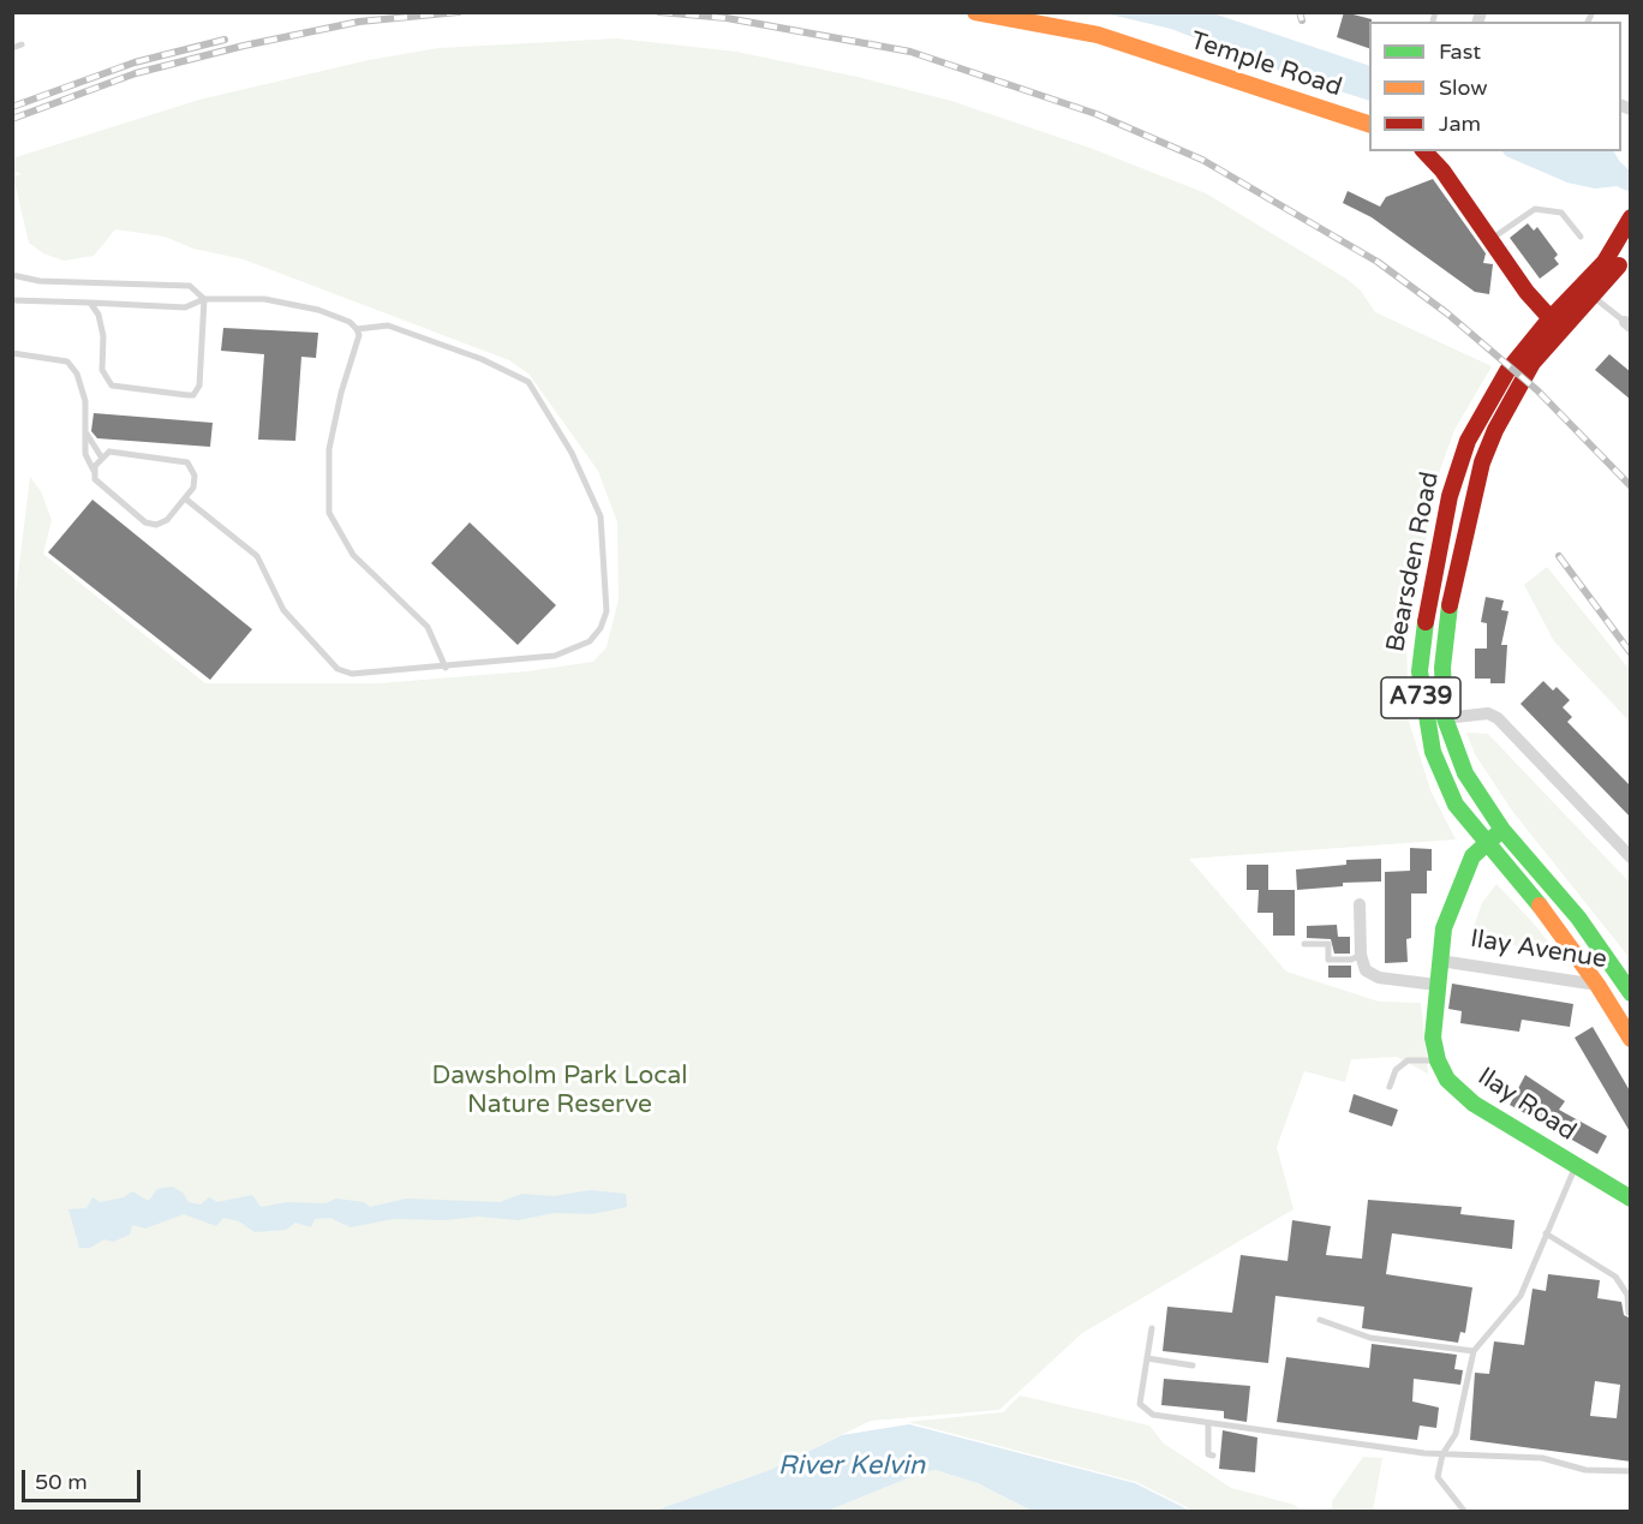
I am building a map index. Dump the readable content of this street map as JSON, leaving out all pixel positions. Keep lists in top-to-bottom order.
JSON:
{
  "streets": {
    "main road": [
      "Temple Road",
      "Bearsden Road",
      "A739",
      "Ilay Avenue",
      "Ilay Road"
    ]
  },
  "crossings": [
    ["Bearsden Road", "Ilay Avenue"],
    ["Bearsden Road", "Ilay Road"],
    ["Ilay Avenue", "Ilay Road"]
  ],
  "water": ["River Kelvin"],
  "parks": ["Dawsholm Park Local Nature Reserve"],
  "legend": ["Fast", "Slow", "Jam"],
  "scale_bar": "50 m"
}
